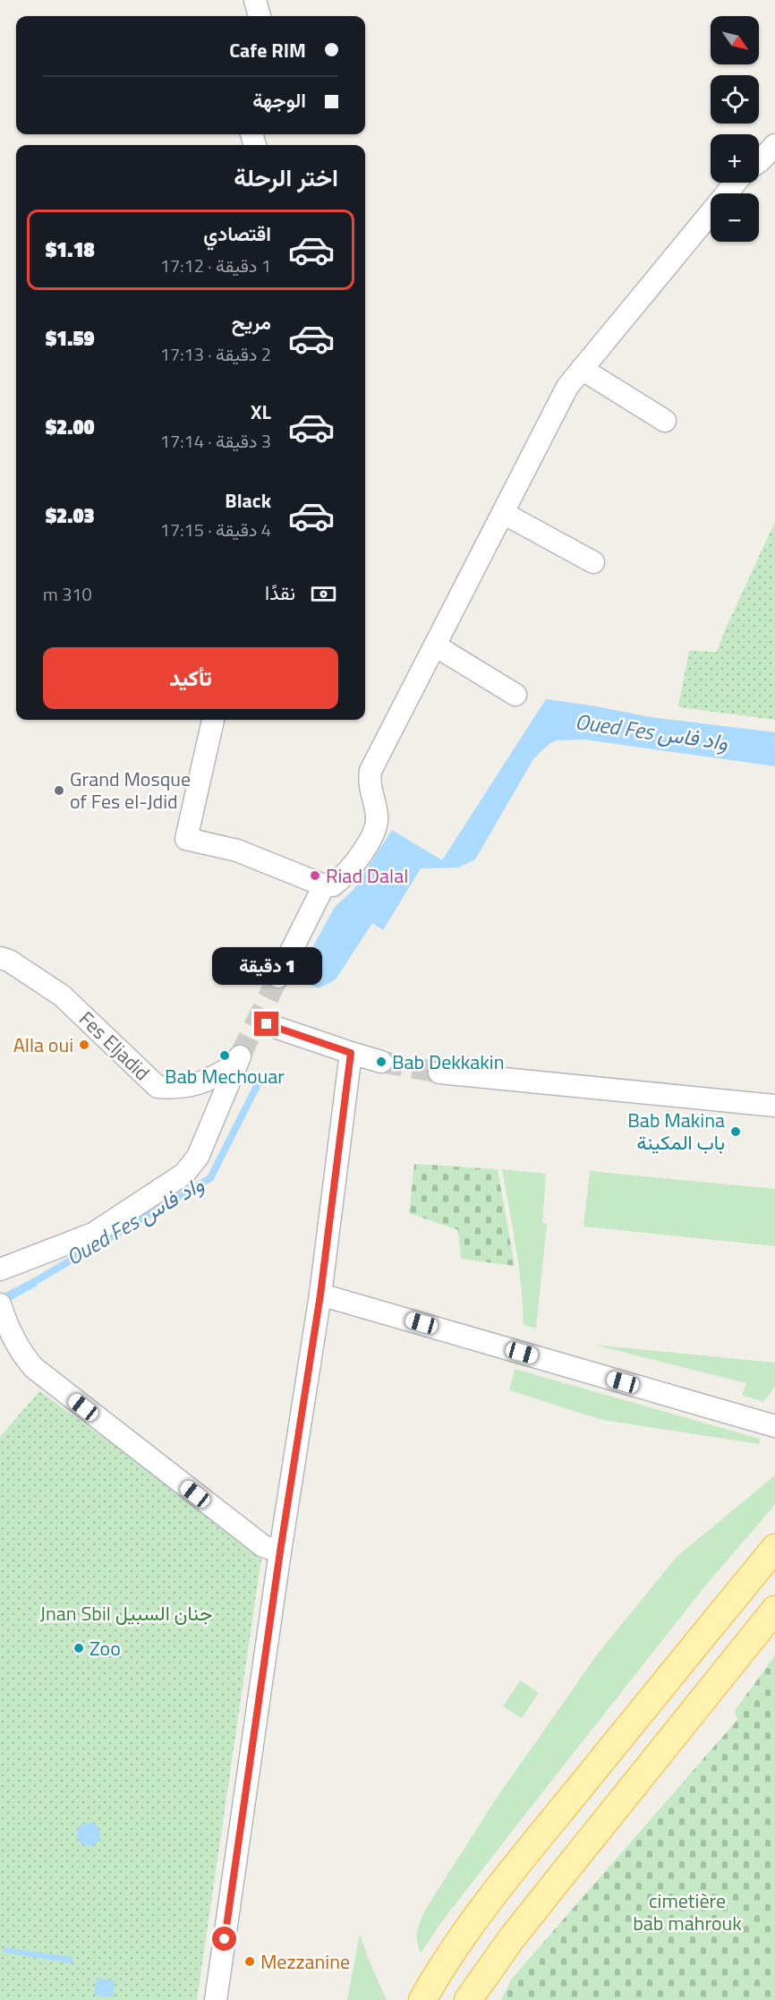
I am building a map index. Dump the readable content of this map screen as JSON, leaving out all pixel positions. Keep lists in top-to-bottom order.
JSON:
{
  "streets": {
    "street": ["Fes Eljadid"]
  },
  "water": ["Oued Fes واد فاس"],
  "parks": ["Jnan Sbil جنان السبيل", "cimetière bab mahrouk"],
  "places": [
    "Grand Mosque of Fes el-Jdid",
    "Riad Dalal",
    "Alla oui",
    "Bab Mechouar",
    "Bab Dekkakin",
    "Bab Makina باب المكينة",
    "Zoo",
    "Mezzanine"
  ],
  "north": "bottom right",
  "page": {
    "map_buttons": ["+", "−"],
    "banner": ["Cafe RIM", "الوجهة"],
    "heading": "اختر الرحلة",
    "list": [
      {
        "name": "اقتصادي",
        "note": "1 دقيقة · 17:12",
        "value": "$1.18"
      },
      {
        "name": "مريح",
        "note": "2 دقيقة · 17:13",
        "value": "$1.59"
      },
      {
        "name": "XL",
        "note": "3 دقيقة · 17:14",
        "value": "$2.00"
      },
      {
        "name": "Black",
        "note": "4 دقيقة · 17:15",
        "value": "$2.03"
      }
    ],
    "pay": ["نقدًا", "310 m"],
    "buttons": "تأكيد",
    "bubble": "1 دقيقة"
  }
}
